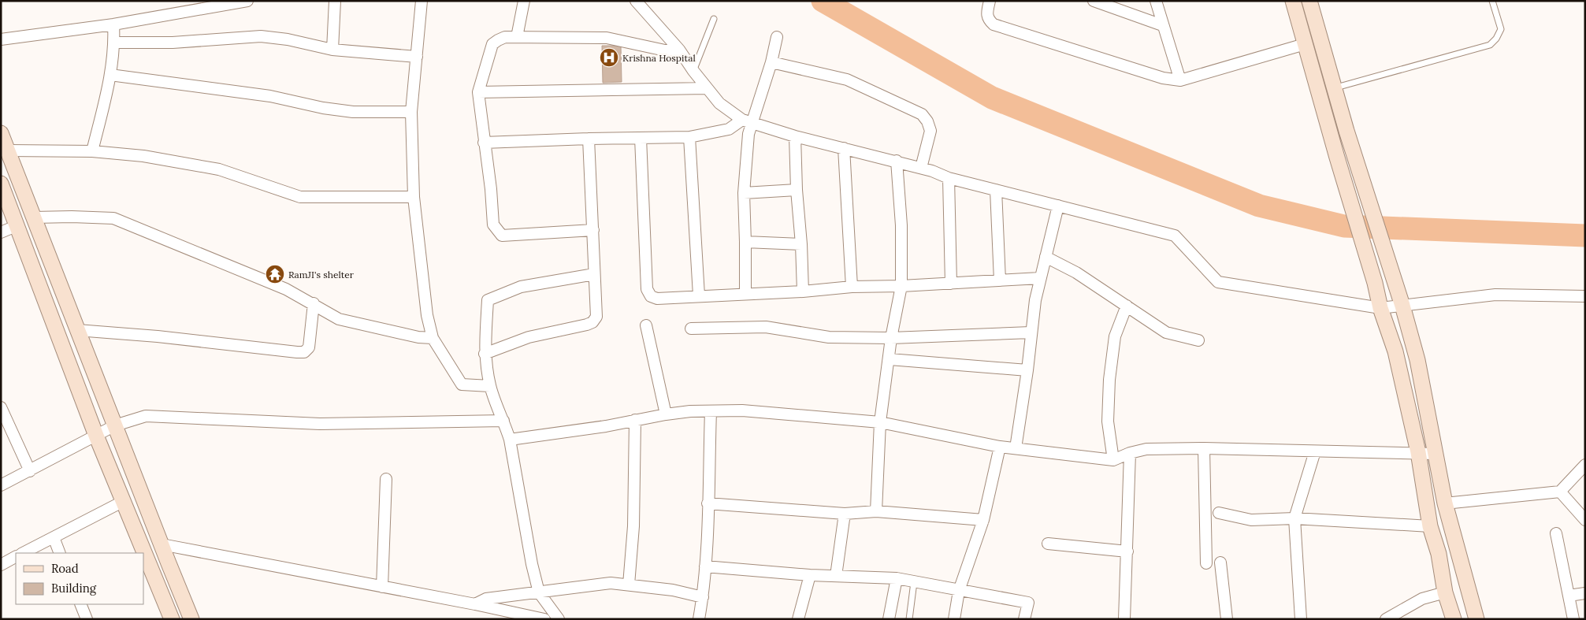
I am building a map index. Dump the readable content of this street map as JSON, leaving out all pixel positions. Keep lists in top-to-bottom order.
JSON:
{
  "places": {
    "hospital": ["Krishna Hospital"],
    "temple": ["RamJI's shelter"]
  },
  "legend": ["Road", "Building"]
}
